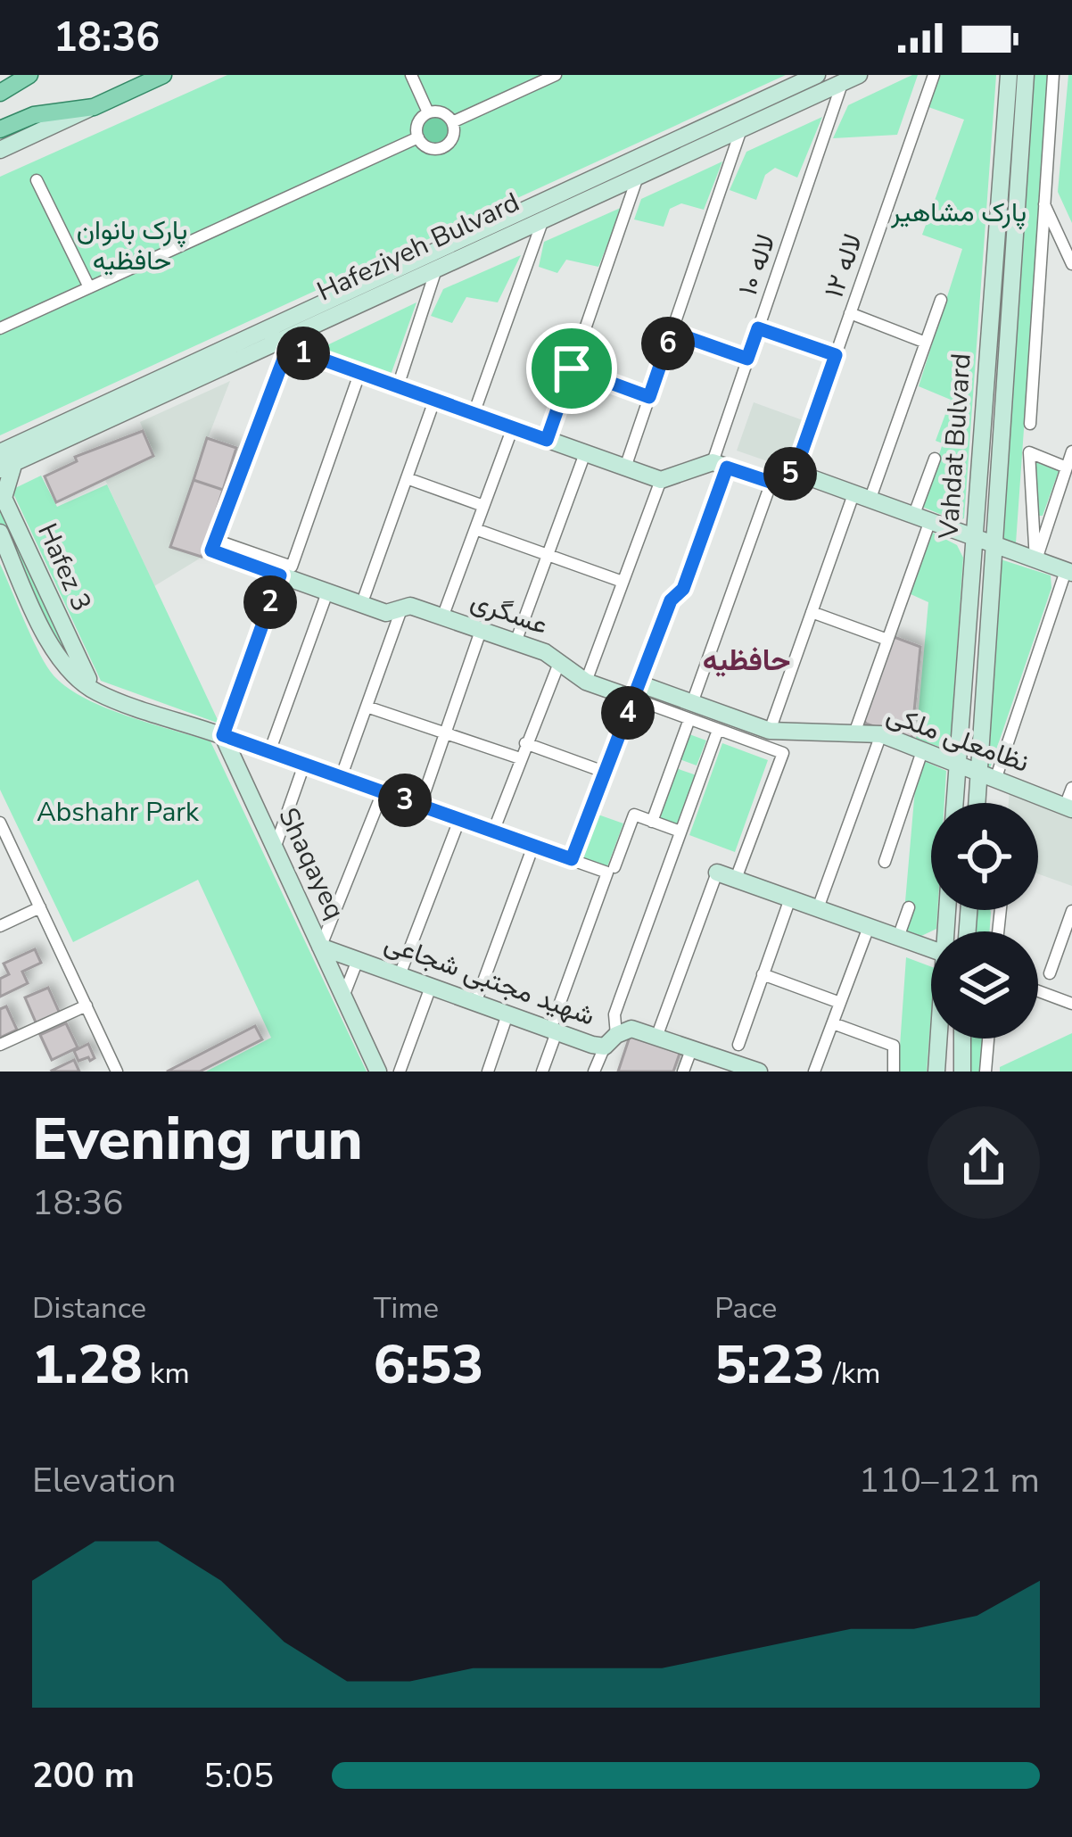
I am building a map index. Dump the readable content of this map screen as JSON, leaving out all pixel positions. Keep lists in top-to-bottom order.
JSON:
{
  "streets": {
    "street": [
      "Hafeziyeh Bulvard",
      "لاله ۱۰",
      "لاله ۱۲",
      "Vahdat Bulvard",
      "Hafez 3",
      "عسگری",
      "نظامعلی ملکی",
      "Shaqayeq",
      "شهید مجتبی شجاعی"
    ]
  },
  "crossings": [
    ["Hafeziyeh Bulvard", "لاله ۱۰"],
    ["Hafeziyeh Bulvard", "Hafez 3"],
    ["لاله ۱۰", "عسگری"],
    ["لاله ۱۰", "نظامعلی ملکی"],
    ["Vahdat Bulvard", "نظامعلی ملکی"],
    ["Hafez 3", "Shaqayeq"],
    ["عسگری", "نظامعلی ملکی"],
    ["Shaqayeq", "شهید مجتبی شجاعی"]
  ],
  "districts": ["حافظیه"],
  "parks": ["پارک مشاهیر", "پارک بانوان حافظیه", "Abshahr Park"],
  "page": {
    "status": "18:36",
    "pins": [
      "6",
      "1",
      "5",
      "2",
      "4",
      "3"
    ],
    "heading": ["Evening run", "18:36"],
    "stats": [
      ["Distance", "1.28 km"],
      ["Time", "6:53"],
      ["Pace", "5:23 /km"]
    ],
    "chart": ["Elevation", "110–121 m"],
    "list": [
      {
        "name": "200 m",
        "note": "5:05"
      }
    ]
  }
}
